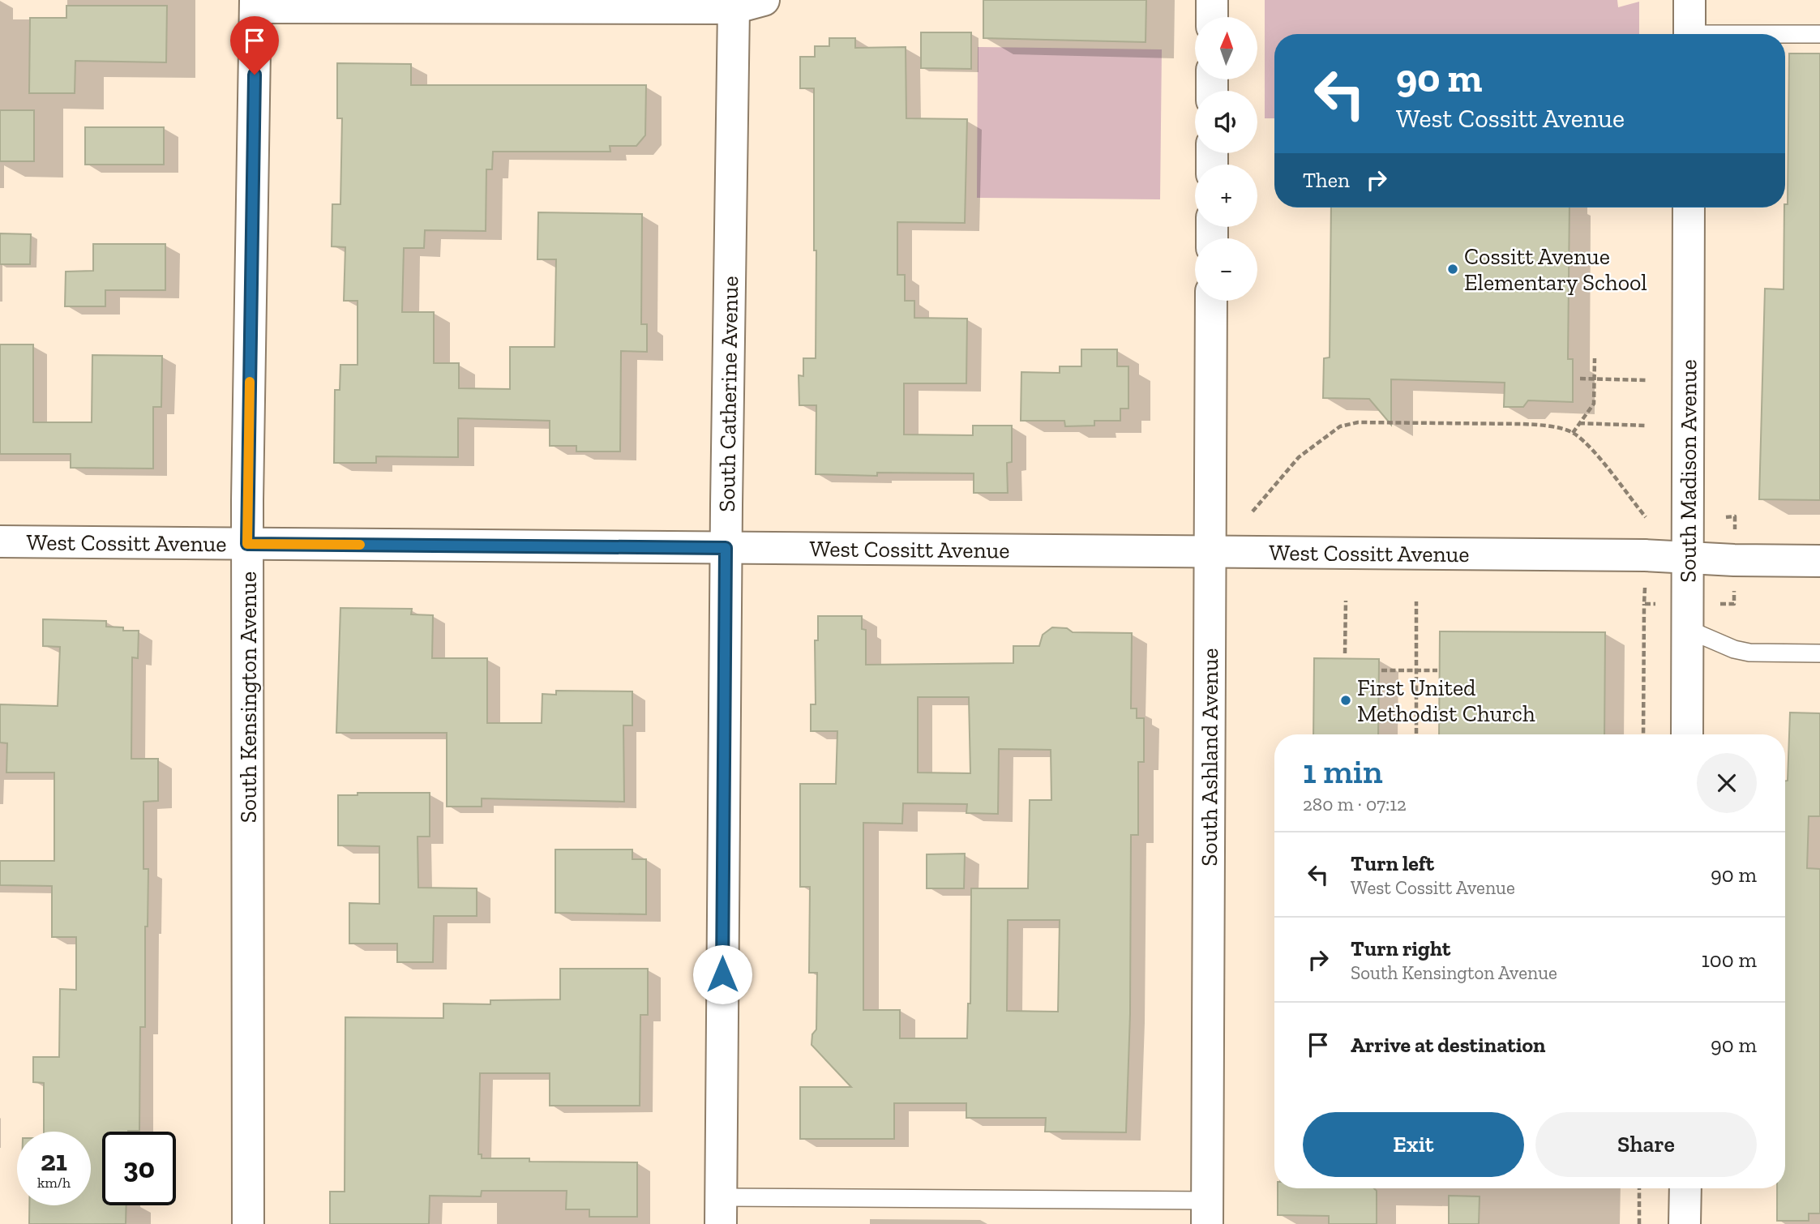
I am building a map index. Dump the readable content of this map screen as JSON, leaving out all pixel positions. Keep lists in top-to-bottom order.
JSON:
{
  "streets": {
    "street": [
      "South Catherine Avenue",
      "South Madison Avenue",
      "West Cossitt Avenue",
      "South Kensington Avenue",
      "South Ashland Avenue"
    ]
  },
  "crossings": [
    ["South Catherine Avenue", "West Cossitt Avenue"],
    ["South Madison Avenue", "West Cossitt Avenue"],
    ["West Cossitt Avenue", "South Kensington Avenue"],
    ["West Cossitt Avenue", "South Ashland Avenue"]
  ],
  "places": ["Cossitt Avenue Elementary School", "First United Methodist Church"],
  "north": "top",
  "page": {
    "map_buttons": ["+", "−"],
    "turn": ["90 m", "West Cossitt Avenue"],
    "then": "Then",
    "heading": ["1 min", "280 m · 07:12"],
    "list": [
      {
        "name": "Turn left",
        "note": "West Cossitt Avenue",
        "value": "90 m"
      },
      {
        "name": "Turn right",
        "note": "South Kensington Avenue",
        "value": "100 m"
      },
      {
        "name": "Arrive at destination",
        "value": "90 m"
      }
    ],
    "buttons": ["Exit", "Share"],
    "speed": "21 km/h",
    "limit": "30"
  }
}
